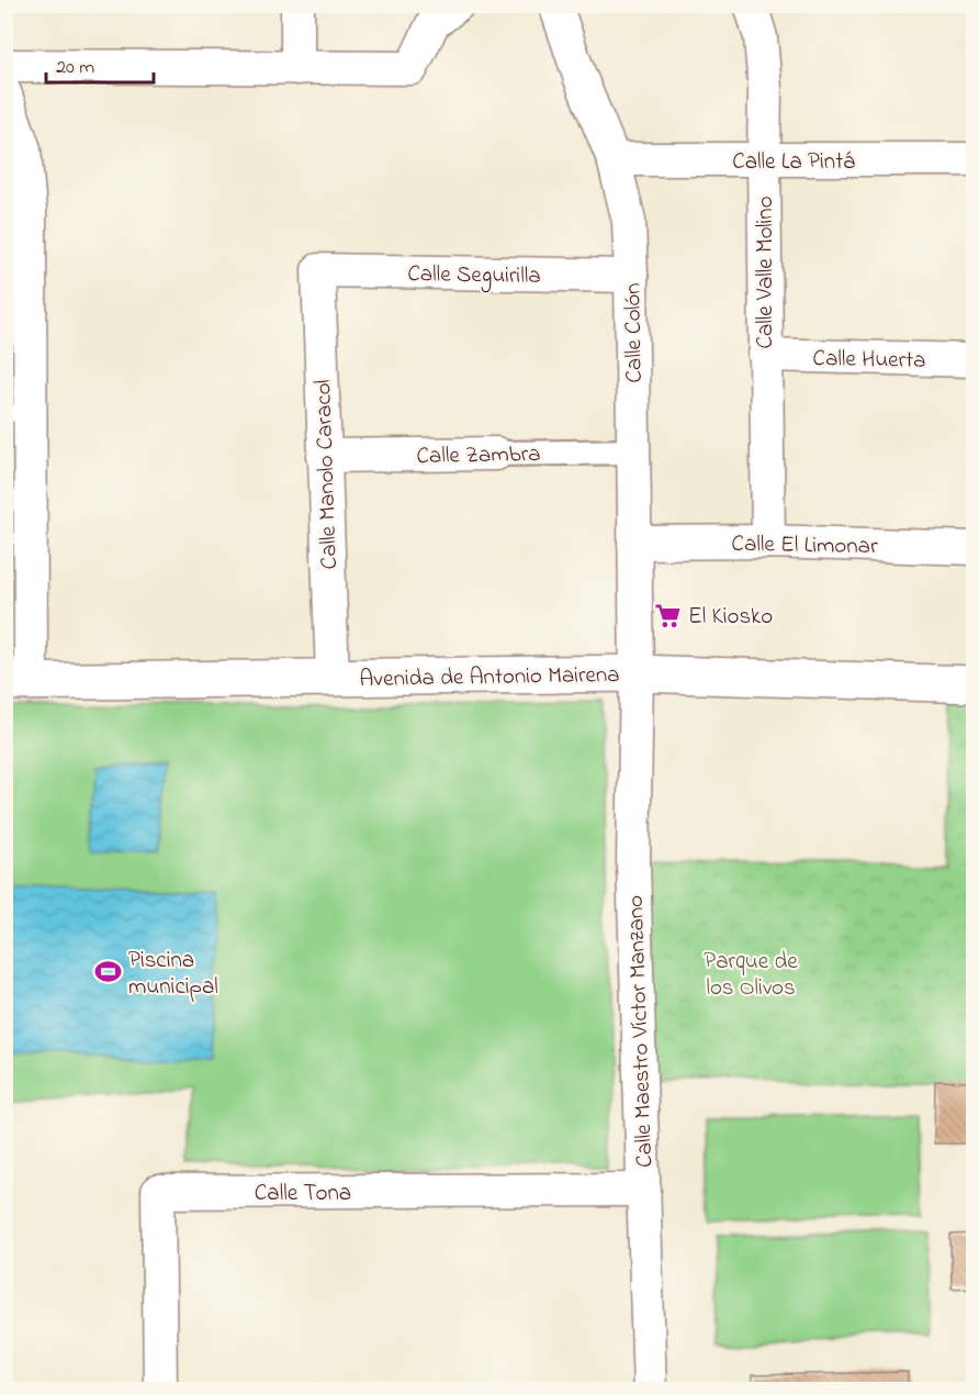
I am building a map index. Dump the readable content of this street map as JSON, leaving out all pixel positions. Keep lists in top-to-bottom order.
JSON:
{
  "streets": {
    "street": [
      "Calle La Pintá",
      "Calle Valle Molino",
      "Calle Seguirilla",
      "Calle Colón",
      "Calle Huerta",
      "Calle Zambra",
      "Calle Manolo Caracol",
      "Calle El Limonar",
      "Avenida de Antonio Mairena",
      "Calle Maestro Víctor Manzano",
      "Calle Tona"
    ]
  },
  "crossings": [
    ["Calle La Pintá", "Calle Valle Molino"],
    ["Calle La Pintá", "Calle Colón"],
    ["Calle Valle Molino", "Calle Huerta"],
    ["Calle Valle Molino", "Calle El Limonar"],
    ["Calle Seguirilla", "Calle Colón"],
    ["Calle Seguirilla", "Calle Manolo Caracol"],
    ["Calle Colón", "Calle Zambra"],
    ["Calle Colón", "Calle El Limonar"],
    ["Calle Colón", "Avenida de Antonio Mairena"],
    ["Calle Colón", "Calle Maestro Víctor Manzano"],
    ["Calle Zambra", "Calle Manolo Caracol"],
    ["Calle Manolo Caracol", "Avenida de Antonio Mairena"],
    ["Avenida de Antonio Mairena", "Calle Maestro Víctor Manzano"],
    ["Calle Maestro Víctor Manzano", "Calle Tona"]
  ],
  "parks": ["Parque de los Olivos"],
  "places": {
    "supermarket": ["El Kiosko"],
    "sports": ["Piscina municipal"]
  },
  "scale_bar": "20 m"
}
